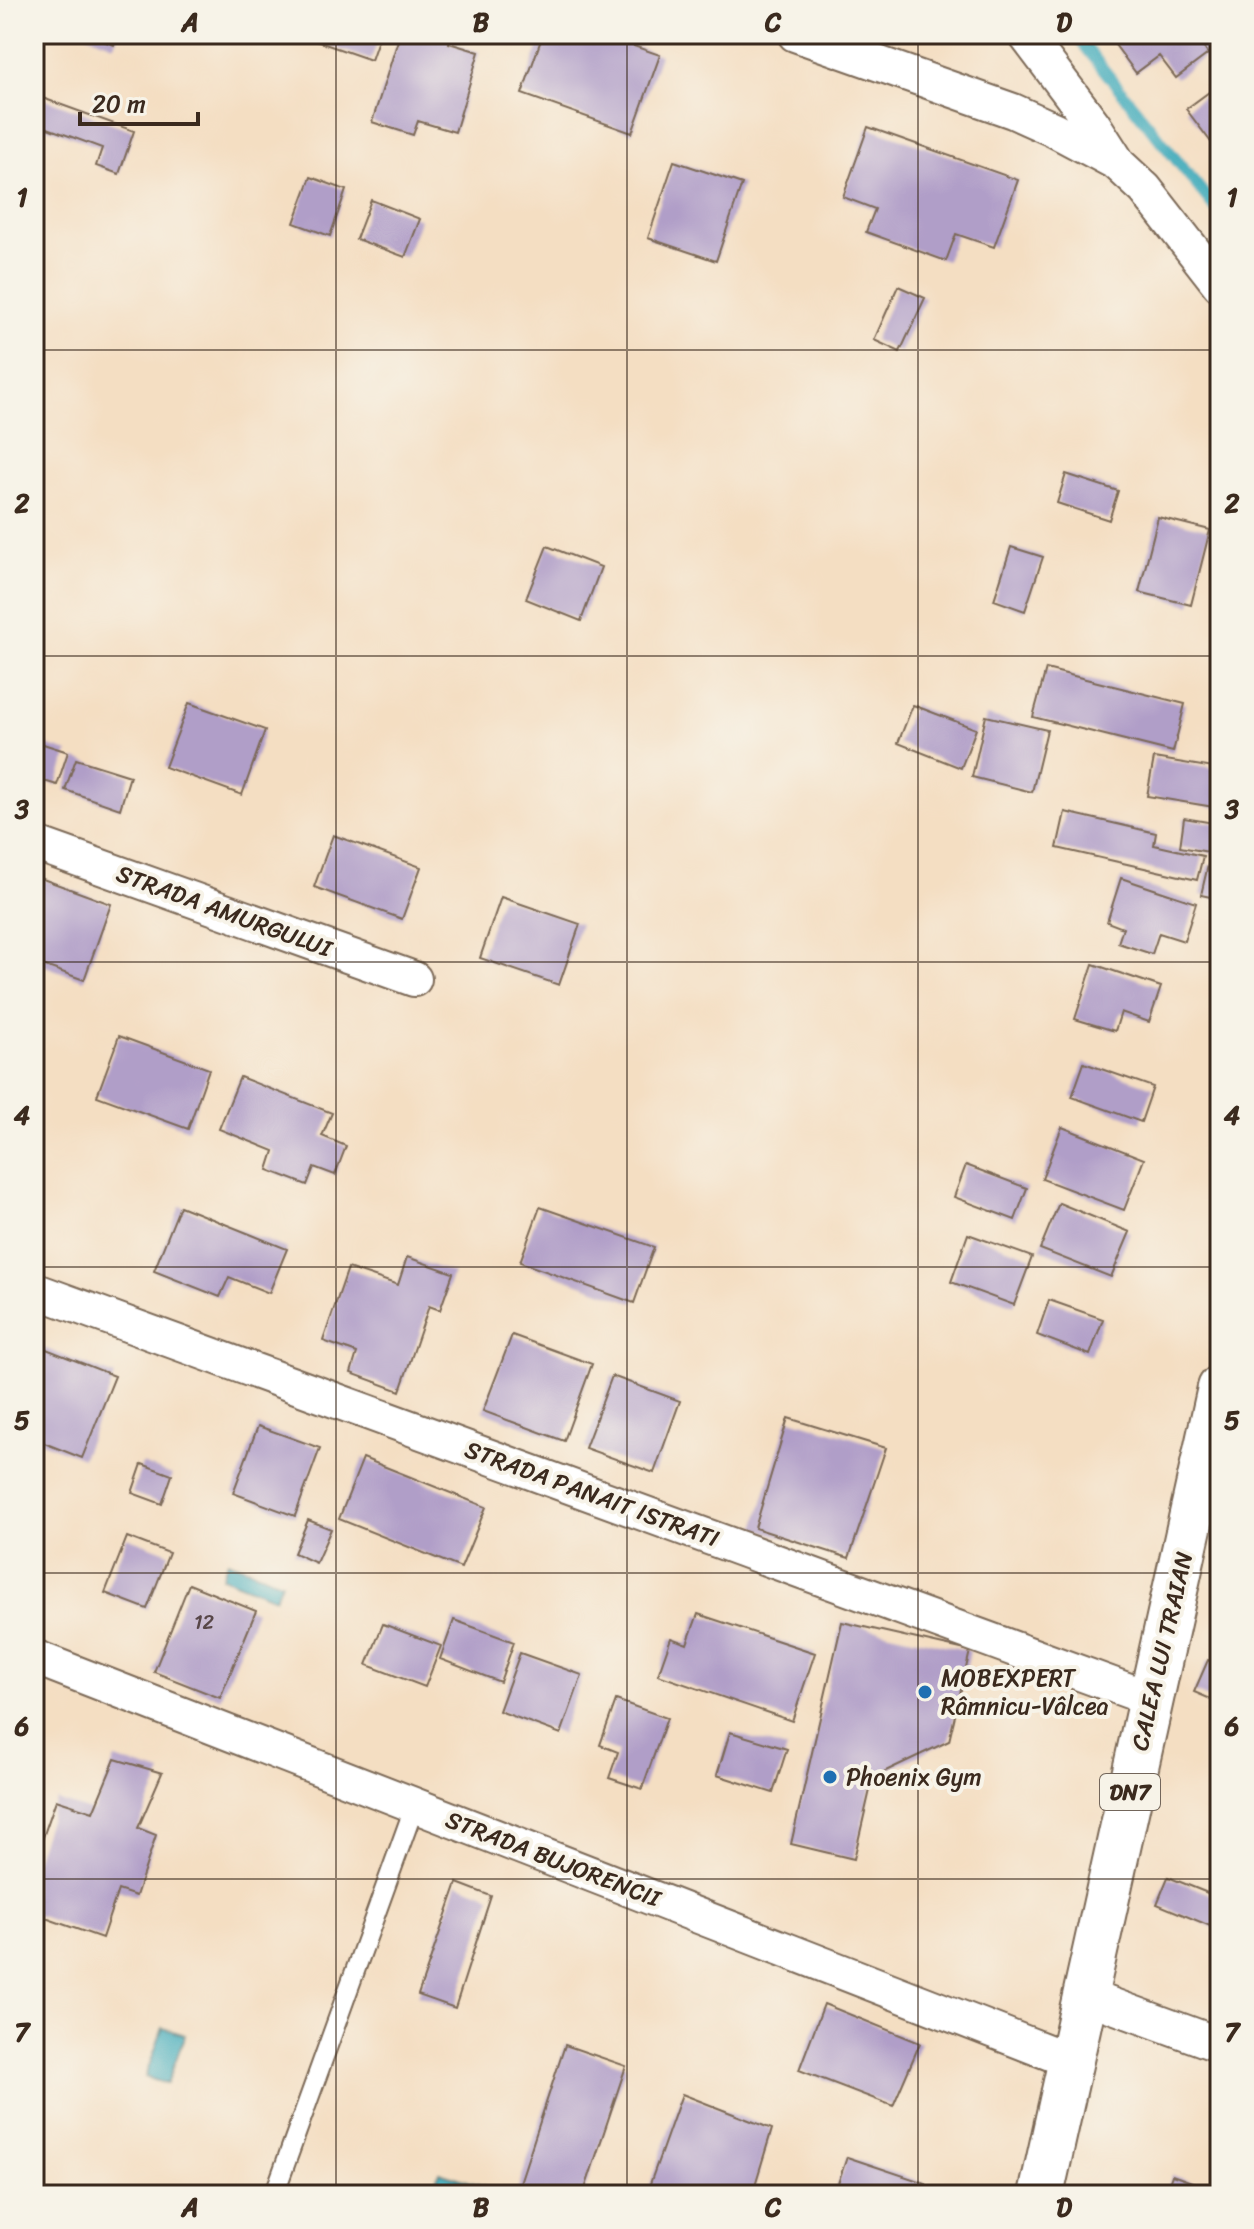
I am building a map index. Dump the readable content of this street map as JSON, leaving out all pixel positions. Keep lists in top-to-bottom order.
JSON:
{
  "streets": {
    "highway": ["CALEA LUI TRAIAN", "DN7"],
    "street": ["STRADA AMURGULUI", "STRADA PANAIT ISTRATI", "STRADA BUJORENCII"]
  },
  "crossings": [
    ["STRADA PANAIT ISTRATI", "CALEA LUI TRAIAN"],
    ["CALEA LUI TRAIAN", "STRADA BUJORENCII"]
  ],
  "places": ["MOBEXPERT Râmnicu-Vâlcea", "Phoenix Gym"],
  "house_numbers": ["12"],
  "scale_bar": "20 m",
  "grid": {
    "columns": [
      "A",
      "B",
      "C",
      "D"
    ],
    "rows": [
      "1",
      "2",
      "3",
      "4",
      "5",
      "6",
      "7"
    ]
  }
}
